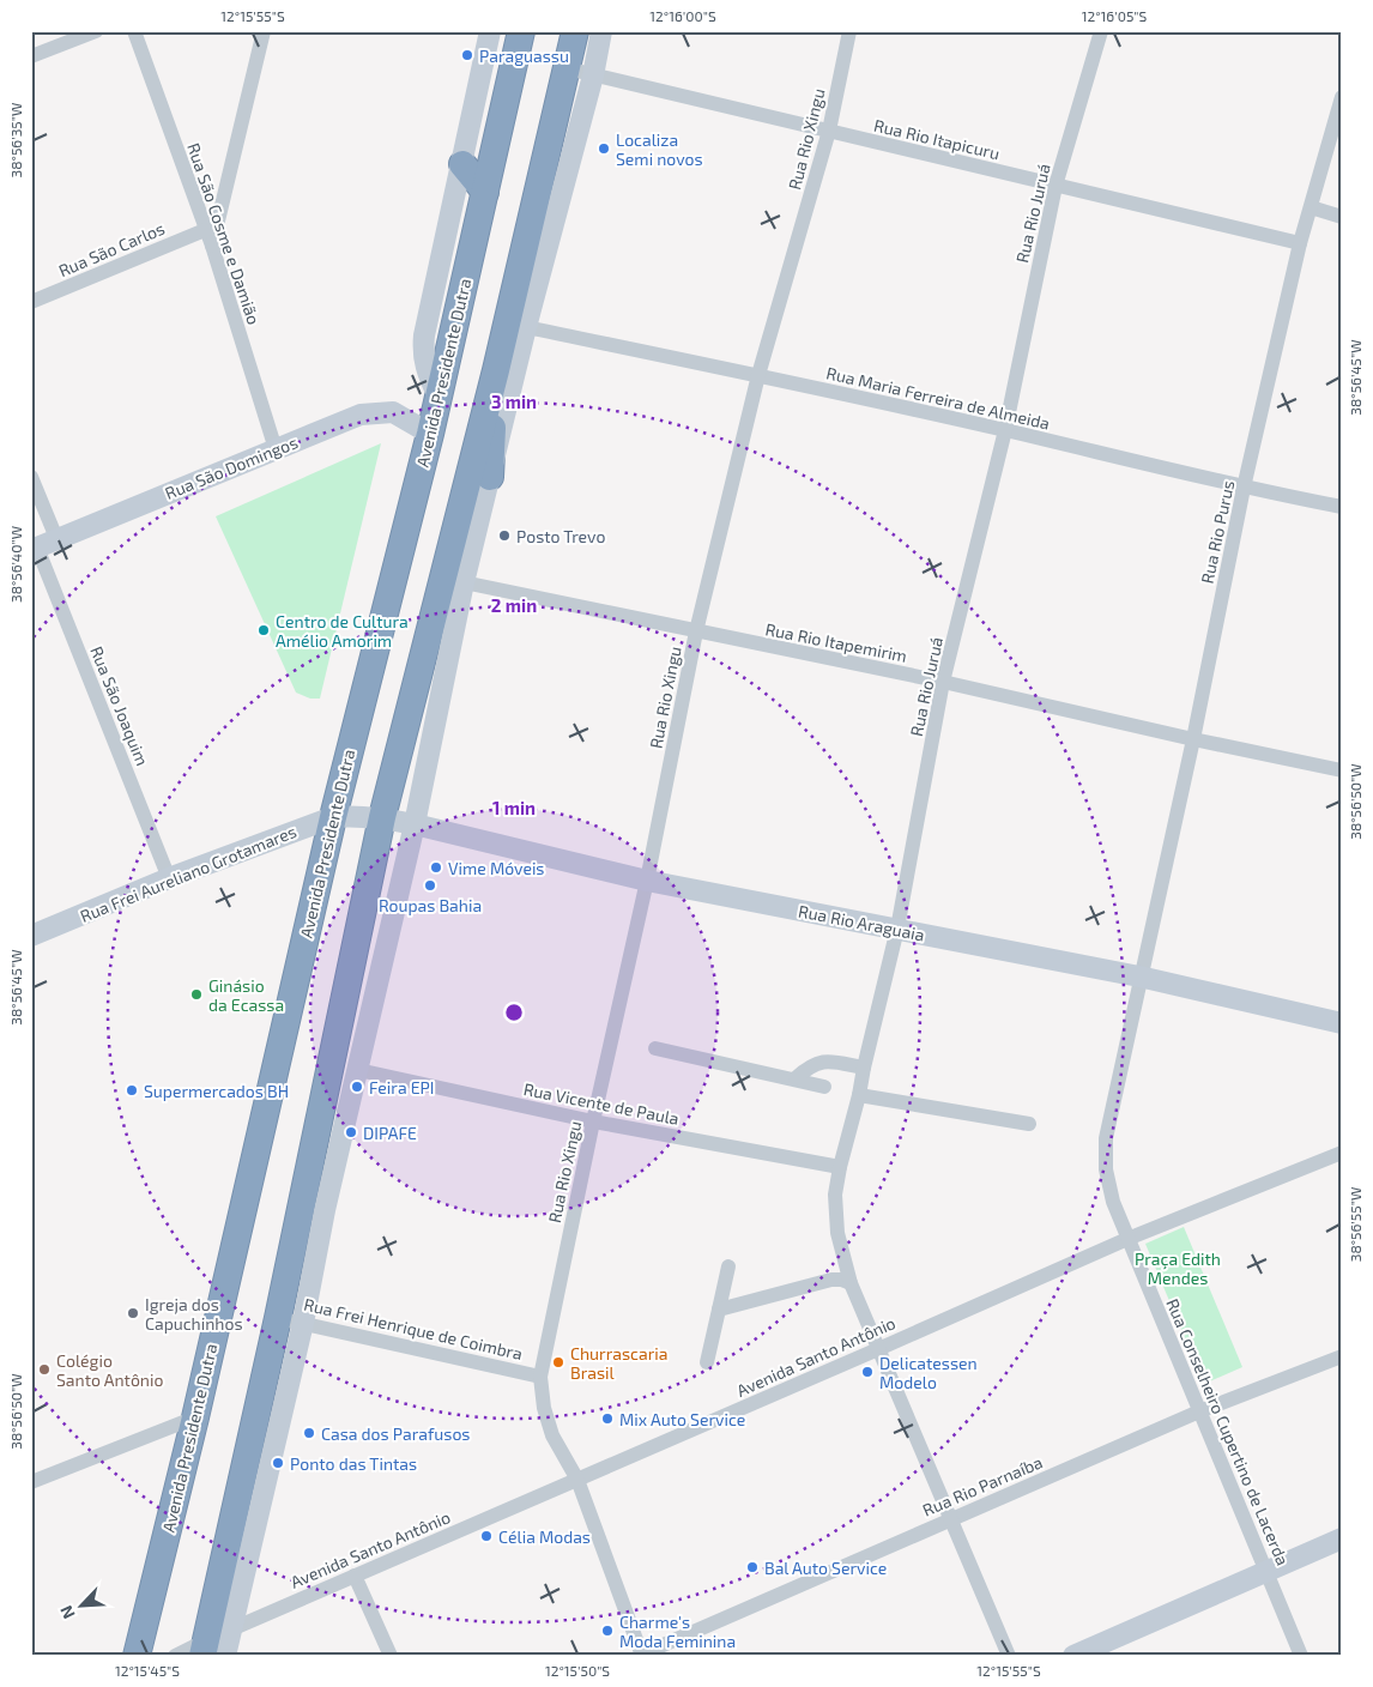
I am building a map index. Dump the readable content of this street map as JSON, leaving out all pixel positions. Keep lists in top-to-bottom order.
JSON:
{
  "streets": {
    "highway": ["Avenida Presidente Dutra"],
    "street": [
      "Rua Rio Xingu",
      "Rua Rio Itapicuru",
      "Rua Rio Juruá",
      "Rua São Cosme e Damião",
      "Rua São Carlos",
      "Rua Maria Ferreira de Almeida",
      "Rua São Domingos",
      "Rua Rio Purus",
      "Rua Rio Itapemirim",
      "Rua São Joaquim",
      "Rua Frei Aureliano Grotamares",
      "Rua Rio Araguaia",
      "Rua Vicente de Paula",
      "Rua Frei Henrique de Coimbra",
      "Avenida Santo Antônio",
      "Rua Conselheiro Cupertino de Lacerda",
      "Rua Rio Parnaíba"
    ]
  },
  "crossings": [
    ["Rua Rio Xingu", "Rua Rio Itapicuru"],
    ["Rua Rio Xingu", "Rua Maria Ferreira de Almeida"],
    ["Rua Rio Xingu", "Rua Rio Itapemirim"],
    ["Rua Rio Xingu", "Rua Rio Araguaia"],
    ["Rua Rio Xingu", "Rua Vicente de Paula"],
    ["Rua Rio Xingu", "Rua Frei Henrique de Coimbra"],
    ["Rua Rio Xingu", "Avenida Santo Antônio"],
    ["Rua Rio Xingu", "Rua Rio Parnaíba"],
    ["Rua Rio Itapicuru", "Rua Rio Juruá"],
    ["Rua Rio Itapicuru", "Rua Rio Purus"],
    ["Rua Rio Juruá", "Rua Maria Ferreira de Almeida"],
    ["Rua Rio Juruá", "Rua Rio Itapemirim"],
    ["Rua Rio Juruá", "Rua Rio Araguaia"],
    ["Rua Rio Juruá", "Rua Vicente de Paula"],
    ["Rua Rio Juruá", "Avenida Santo Antônio"],
    ["Rua Rio Juruá", "Rua Rio Parnaíba"],
    ["Rua São Cosme e Damião", "Rua São Carlos"],
    ["Rua São Cosme e Damião", "Rua São Domingos"],
    ["Avenida Presidente Dutra", "Rua São Domingos"],
    ["Avenida Presidente Dutra", "Rua Frei Aureliano Grotamares"],
    ["Rua Maria Ferreira de Almeida", "Rua Rio Purus"],
    ["Rua São Domingos", "Rua São Joaquim"],
    ["Rua Rio Purus", "Rua Rio Itapemirim"],
    ["Rua Rio Purus", "Rua Rio Araguaia"],
    ["Rua Rio Purus", "Rua Conselheiro Cupertino de Lacerda"],
    ["Rua São Joaquim", "Rua Frei Aureliano Grotamares"],
    ["Rua Frei Aureliano Grotamares", "Rua Rio Araguaia"],
    ["Rua Rio Araguaia", "Rua Conselheiro Cupertino de Lacerda"],
    ["Avenida Santo Antônio", "Rua Conselheiro Cupertino de Lacerda"],
    ["Rua Conselheiro Cupertino de Lacerda", "Rua Rio Parnaíba"]
  ],
  "parks": ["Praça Edith Mendes"],
  "places": [
    "Paraguassu",
    "Localiza Semi novos",
    "Posto Trevo",
    "Centro de Cultura Amélio Amorim",
    "Vime Móveis",
    "Roupas Bahia",
    "Ginásio da Ecassa",
    "Feira EPI",
    "Supermercados BH",
    "DIPAFE",
    "Igreja dos Capuchinhos",
    "Churrascaria Brasil",
    "Colégio Santo Antônio",
    "Delicatessen Modelo",
    "Mix Auto Service",
    "Casa dos Parafusos",
    "Ponto das Tintas",
    "Célia Modas",
    "Bal Auto Service",
    "Charme's Moda Feminina"
  ],
  "north": "bottom left",
  "coordinates": [
    "12°15'55\"S",
    "12°16'00\"S",
    "12°16'05\"S",
    "38°56'35\"W",
    "38°56'45\"W",
    "38°56'40\"W",
    "38°56'50\"W",
    "38°56'55\"W",
    "12°15'45\"S",
    "12°15'50\"S"
  ],
  "rings": ["3 min", "2 min", "1 min"]
}
